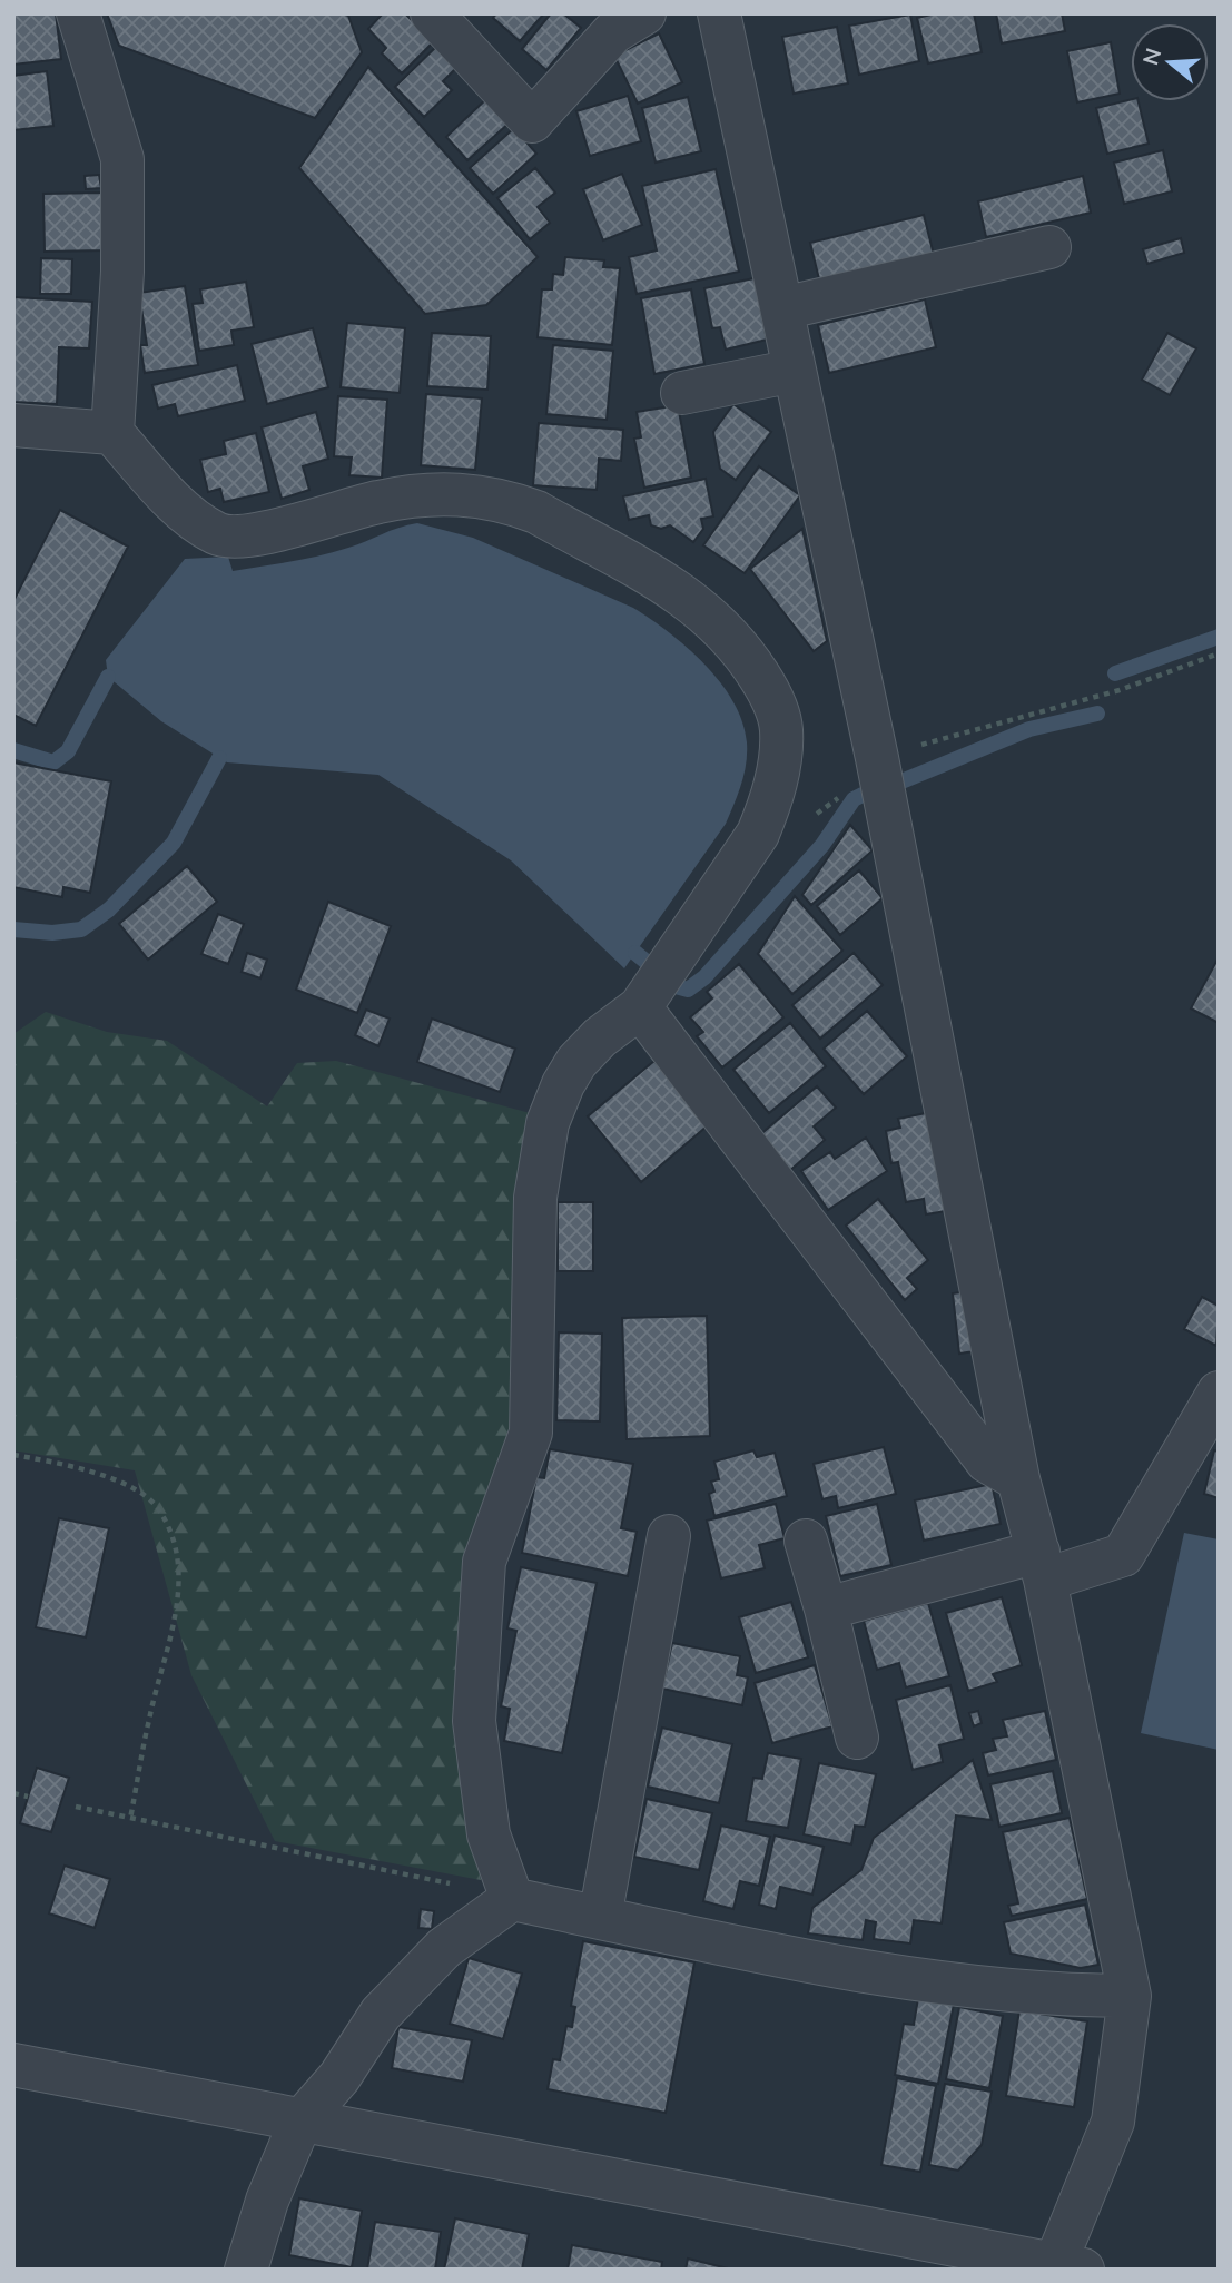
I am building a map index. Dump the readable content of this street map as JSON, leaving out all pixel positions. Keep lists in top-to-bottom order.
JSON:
{
  "north": "left"
}
